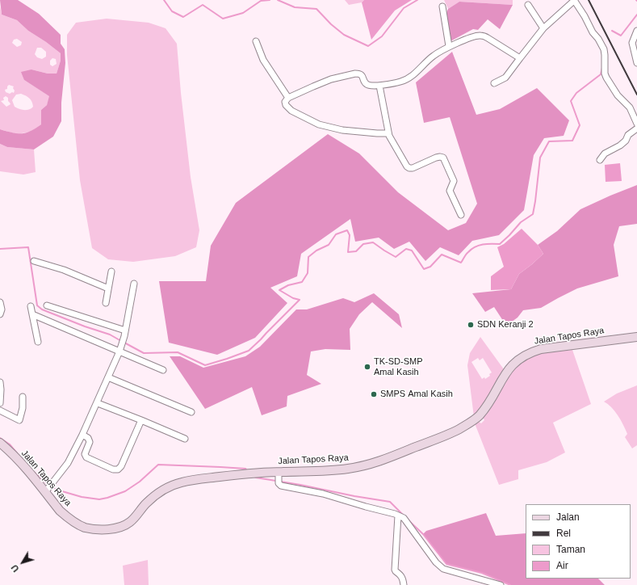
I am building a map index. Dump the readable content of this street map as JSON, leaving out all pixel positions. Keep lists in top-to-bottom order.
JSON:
{
  "streets": {
    "main road": ["Jalan Tapos Raya"]
  },
  "places": ["SDN Keranji 2", "TK-SD-SMP Amal Kasih", "SMPS Amal Kasih"],
  "legend": [
    "Jalan",
    "Rel",
    "Taman",
    "Air"
  ],
  "north": "bottom left"
}
